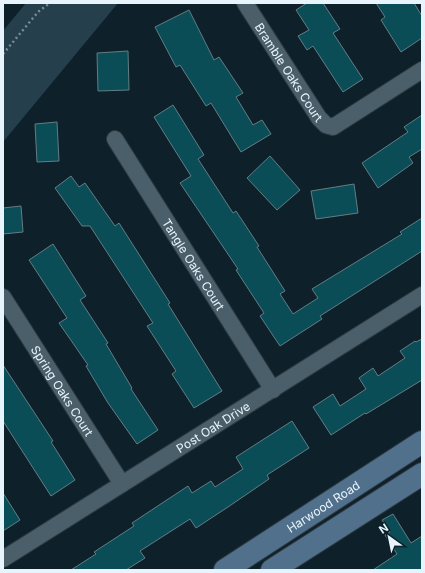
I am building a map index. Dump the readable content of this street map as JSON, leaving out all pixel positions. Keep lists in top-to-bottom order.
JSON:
{
  "streets": {
    "main road": ["Harwood Road"],
    "street": [
      "Bramble Oaks Court",
      "Tangle Oaks Court",
      "Spring Oaks Court",
      "Post Oak Drive"
    ]
  },
  "crossings": [
    ["Tangle Oaks Court", "Post Oak Drive"],
    ["Spring Oaks Court", "Post Oak Drive"]
  ],
  "north": "top left"
}
